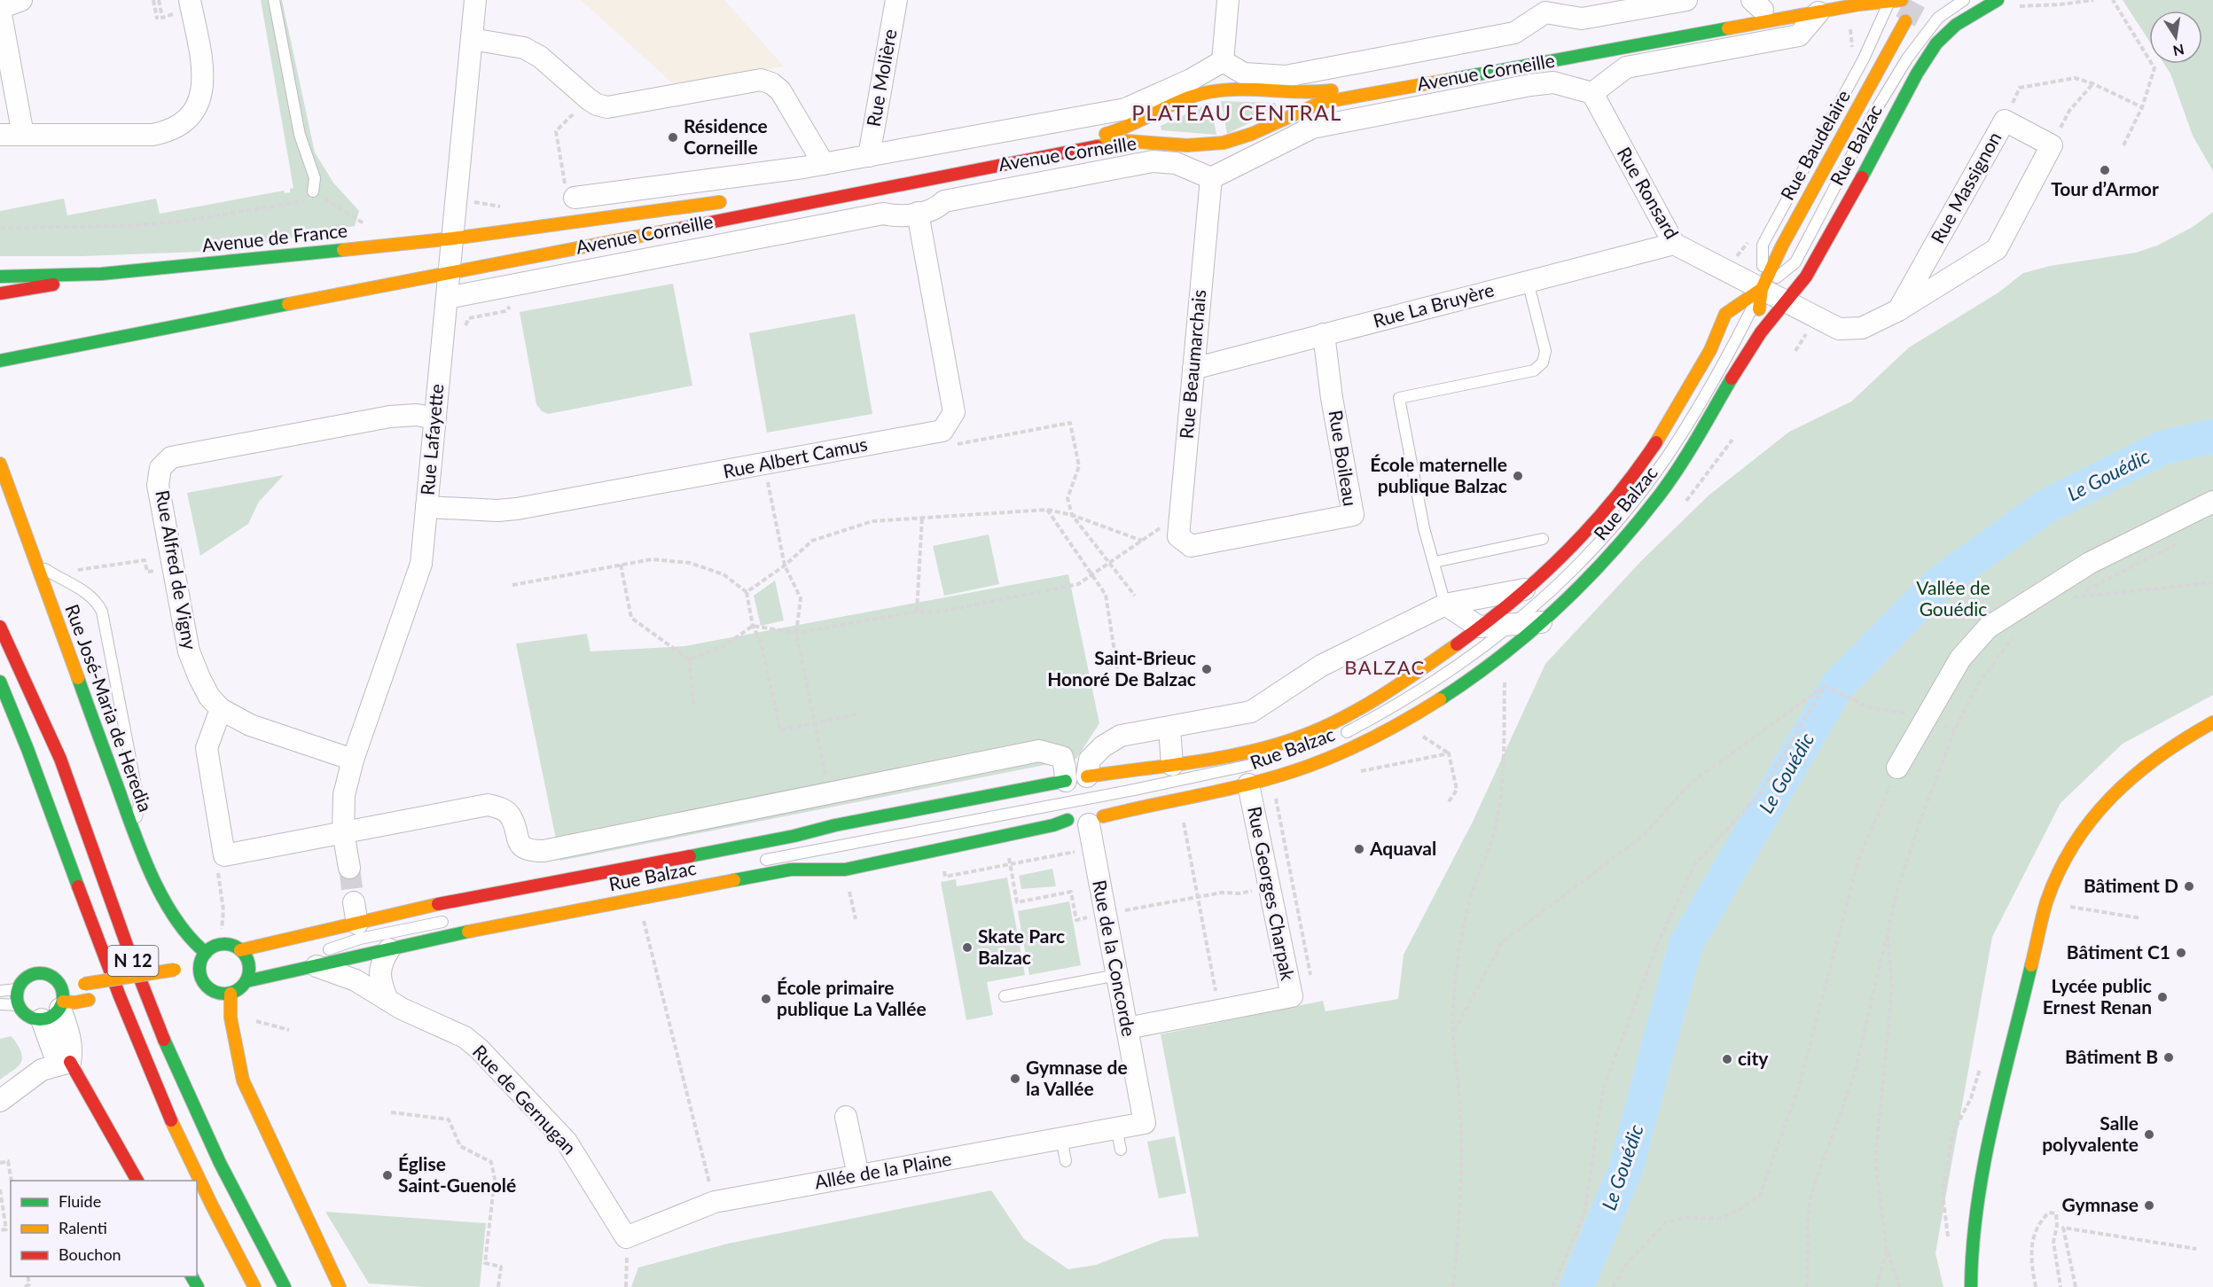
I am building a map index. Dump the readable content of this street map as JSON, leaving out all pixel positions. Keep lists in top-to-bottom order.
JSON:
{
  "streets": {
    "main road": [
      "Avenue Corneille",
      "Rue Baudelaire",
      "Rue Balzac",
      "Avenue de France",
      "Rue José-Maria de Heredia",
      "N 12"
    ],
    "street": [
      "Rue Molière",
      "Rue Massignon",
      "Rue Ronsard",
      "Rue La Bruyère",
      "Rue Beaumarchais",
      "Rue Lafayette",
      "Rue Albert Camus",
      "Rue Boileau",
      "Rue Alfred de Vigny",
      "Rue Georges Charpak",
      "Rue de la Concorde",
      "Rue de Gernugan",
      "Allée de la Plaine"
    ]
  },
  "crossings": [
    ["Avenue Corneille", "Rue Molière"],
    ["Avenue Corneille", "Avenue de France"],
    ["Avenue Corneille", "Rue Lafayette"],
    ["Rue Baudelaire", "Rue Balzac"],
    ["Rue Baudelaire", "Rue Massignon"],
    ["Rue Baudelaire", "Rue Ronsard"],
    ["Rue Balzac", "Rue Massignon"],
    ["Rue Balzac", "Rue Ronsard"],
    ["Rue Balzac", "Rue José-Maria de Heredia"],
    ["Rue Balzac", "Rue Georges Charpak"],
    ["Rue Balzac", "Rue de la Concorde"],
    ["Rue Balzac", "Rue de Gernugan"],
    ["Rue Massignon", "Rue Ronsard"],
    ["Rue Ronsard", "Rue La Bruyère"],
    ["Avenue de France", "Rue Lafayette"],
    ["Rue La Bruyère", "Rue Beaumarchais"],
    ["Rue La Bruyère", "Rue Boileau"],
    ["Rue Beaumarchais", "Rue Boileau"],
    ["Rue Lafayette", "Rue Albert Camus"],
    ["Rue Lafayette", "Rue Alfred de Vigny"],
    ["Rue Georges Charpak", "Rue de la Concorde"],
    ["Rue de la Concorde", "Allée de la Plaine"],
    ["Rue de Gernugan", "Allée de la Plaine"]
  ],
  "districts": ["PLATEAU CENTRAL", "BALZAC"],
  "water": ["Le Gouédic"],
  "parks": ["Vallée de Gouédic"],
  "places": [
    "Résidence Corneille",
    "Tour d’Armor",
    "École maternelle publique Balzac",
    "Saint-Brieuc Honoré De Balzac",
    "Aquaval",
    "Bâtiment D",
    "Skate Parc Balzac",
    "Bâtiment C1",
    "Lycée public Ernest Renan",
    "École primaire publique La Vallée",
    "Bâtiment B",
    "city",
    "Gymnase de la Vallée",
    "Salle polyvalente",
    "Église Saint-Guenolé",
    "Gymnase"
  ],
  "legend": ["Fluide", "Ralenti", "Bouchon"],
  "north": "bottom"
}
